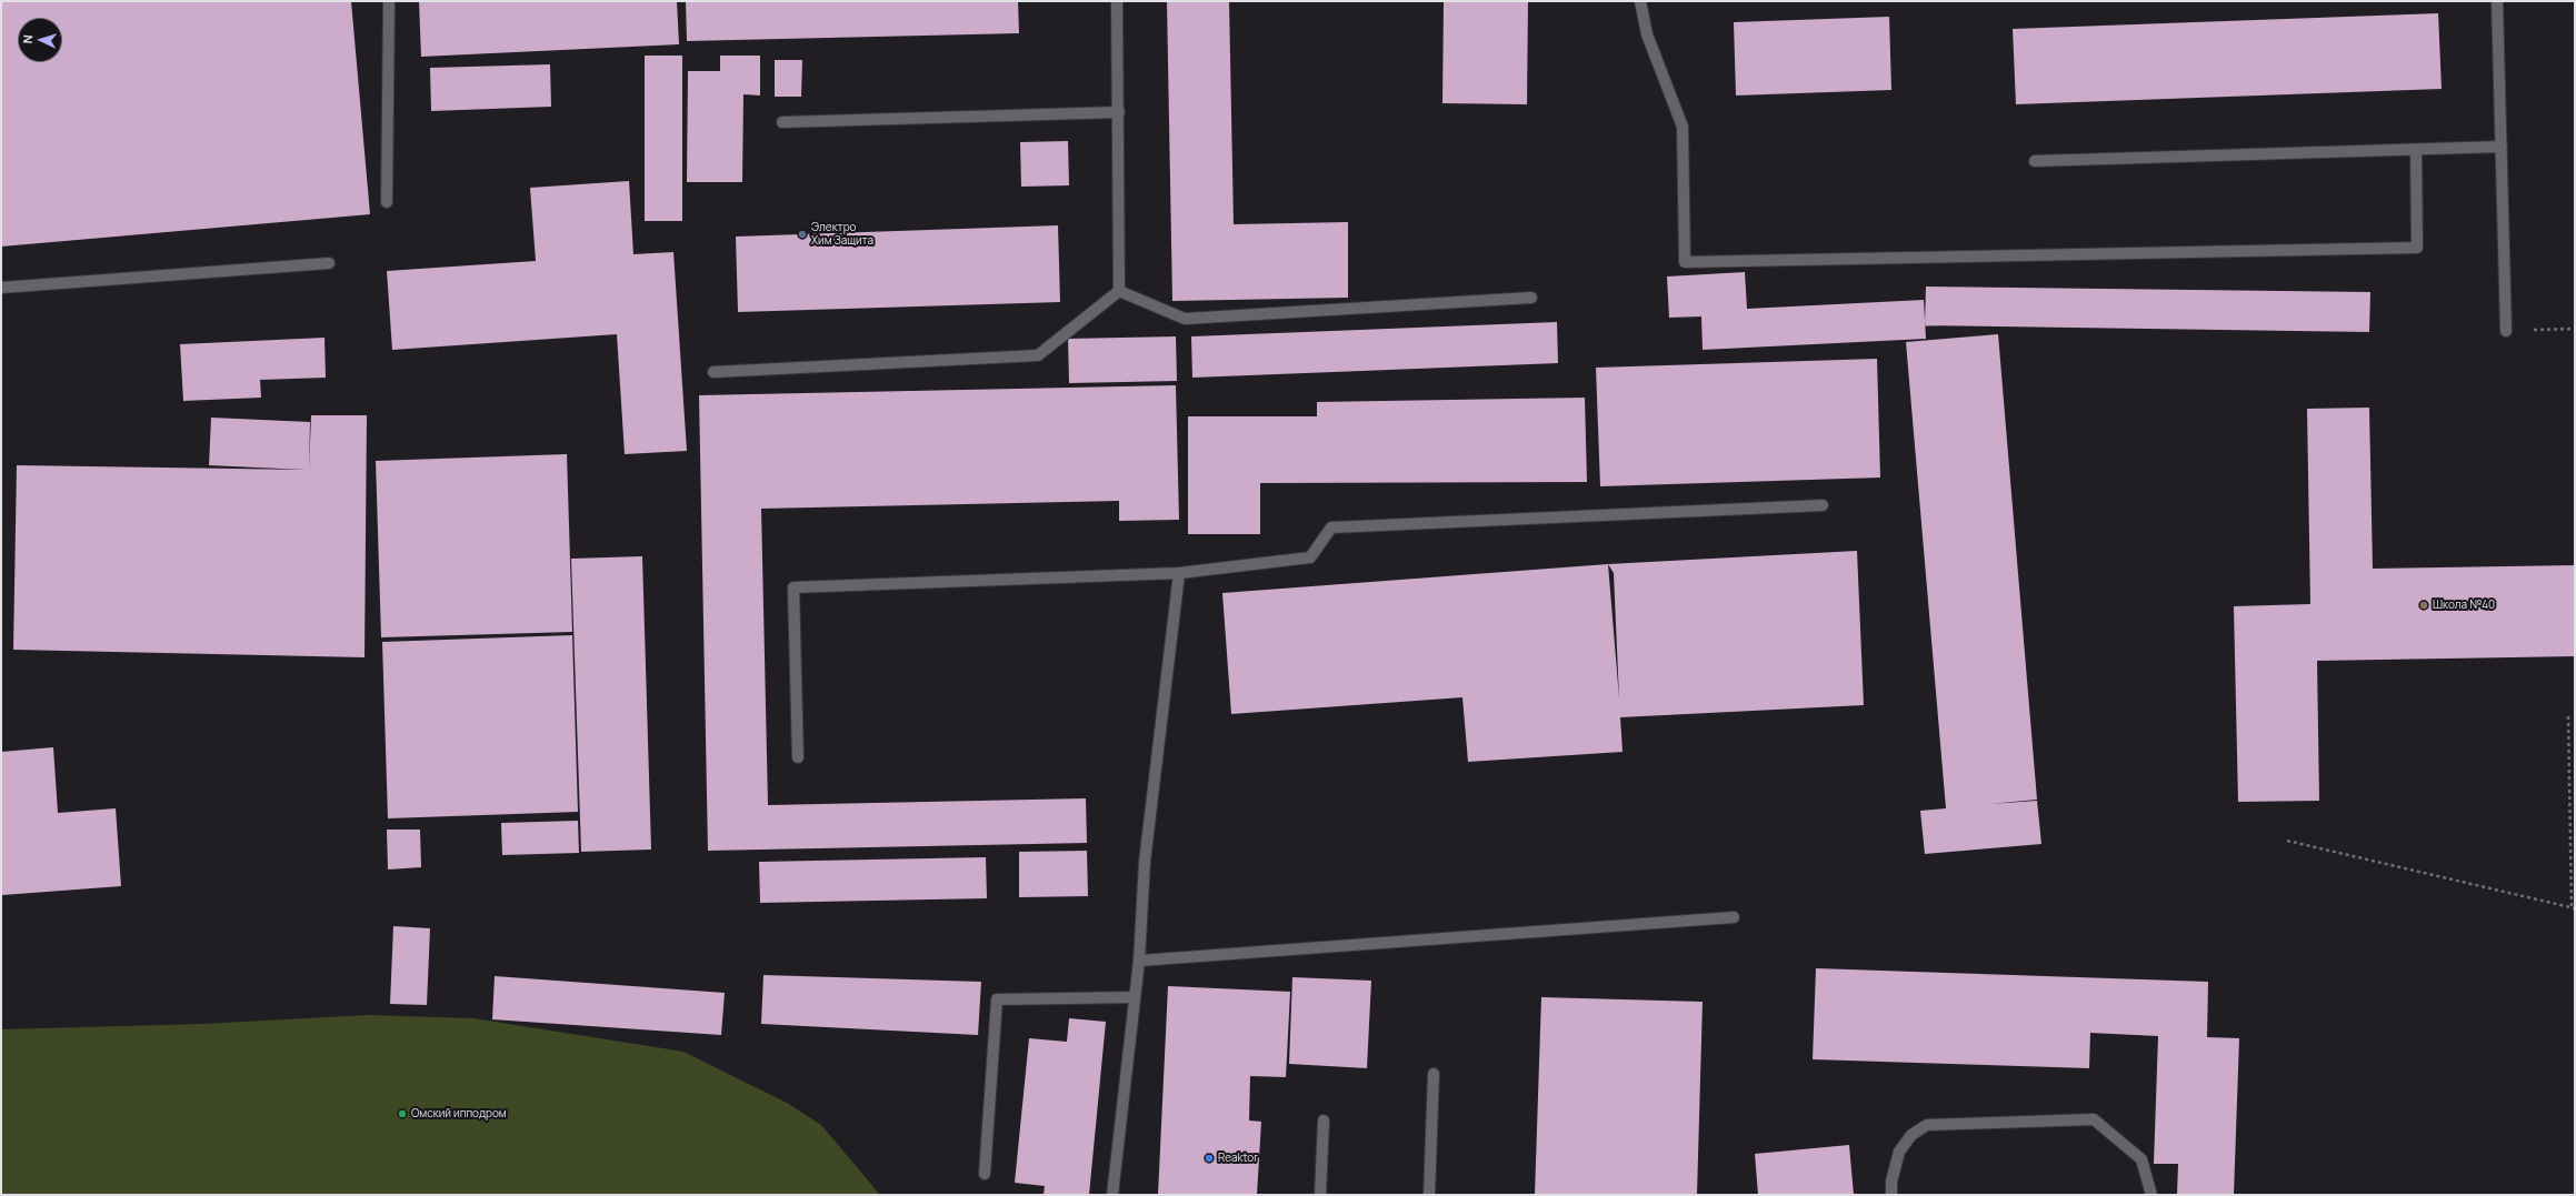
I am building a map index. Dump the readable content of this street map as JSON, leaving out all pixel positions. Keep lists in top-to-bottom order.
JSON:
{
  "places": [
    "Электро Хим Защита",
    "Школа №40",
    "Омский ипподром",
    "Reaktor"
  ],
  "north": "left"
}
